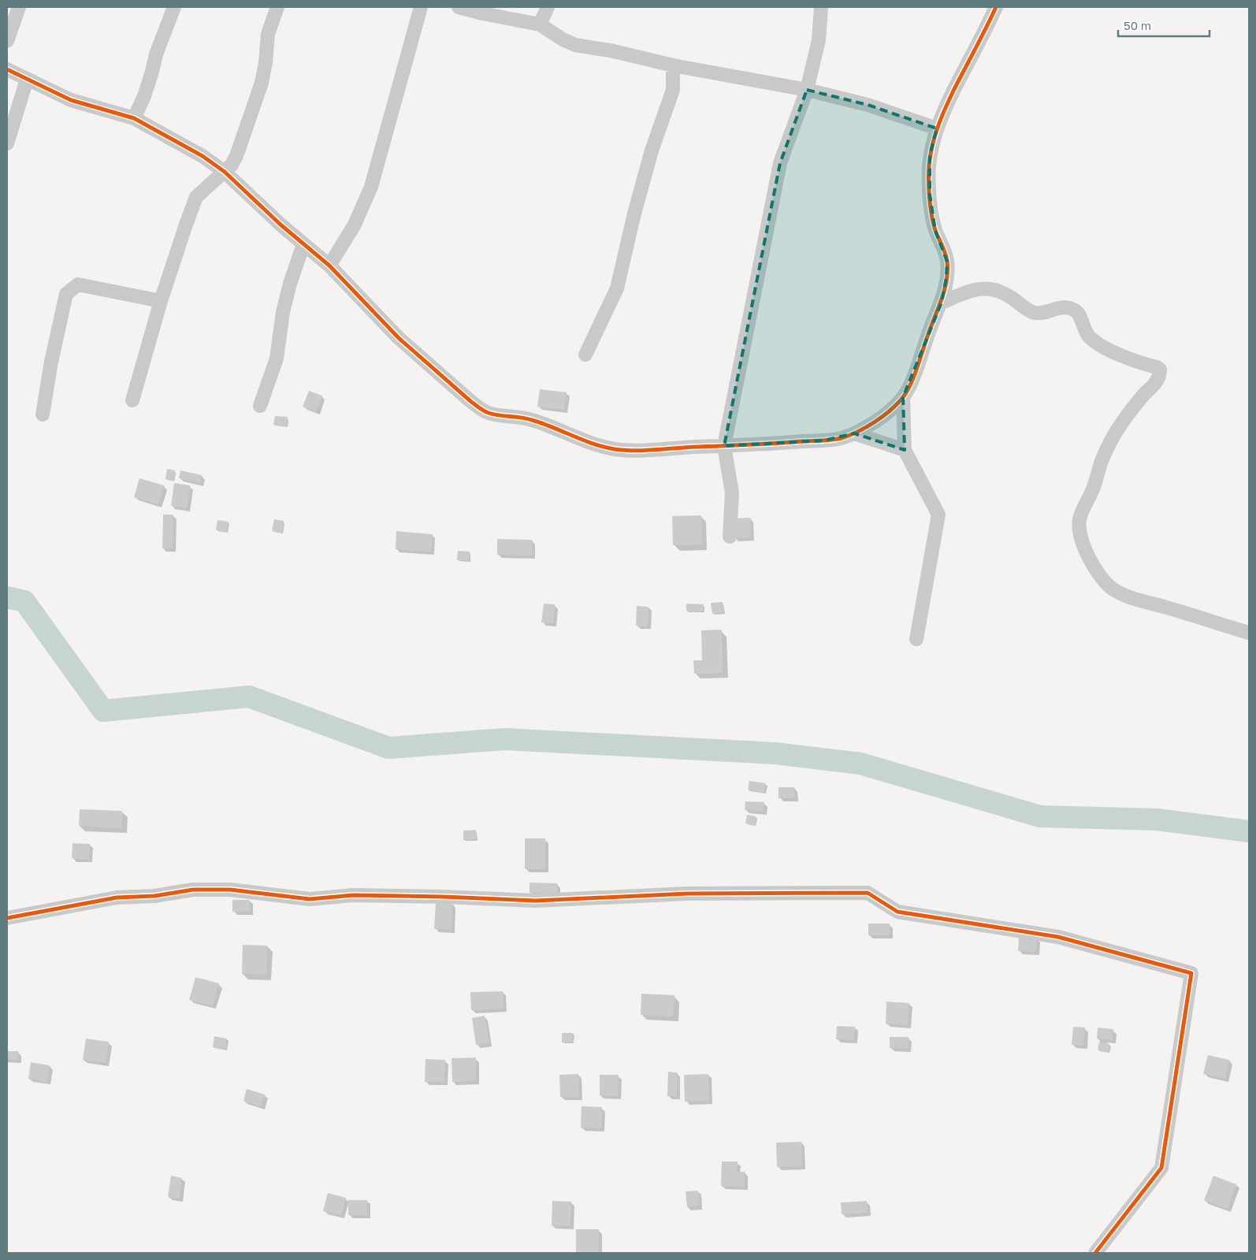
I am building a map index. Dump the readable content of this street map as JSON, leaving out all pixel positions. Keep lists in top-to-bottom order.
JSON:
{
  "scale_bar": "50 m"
}
